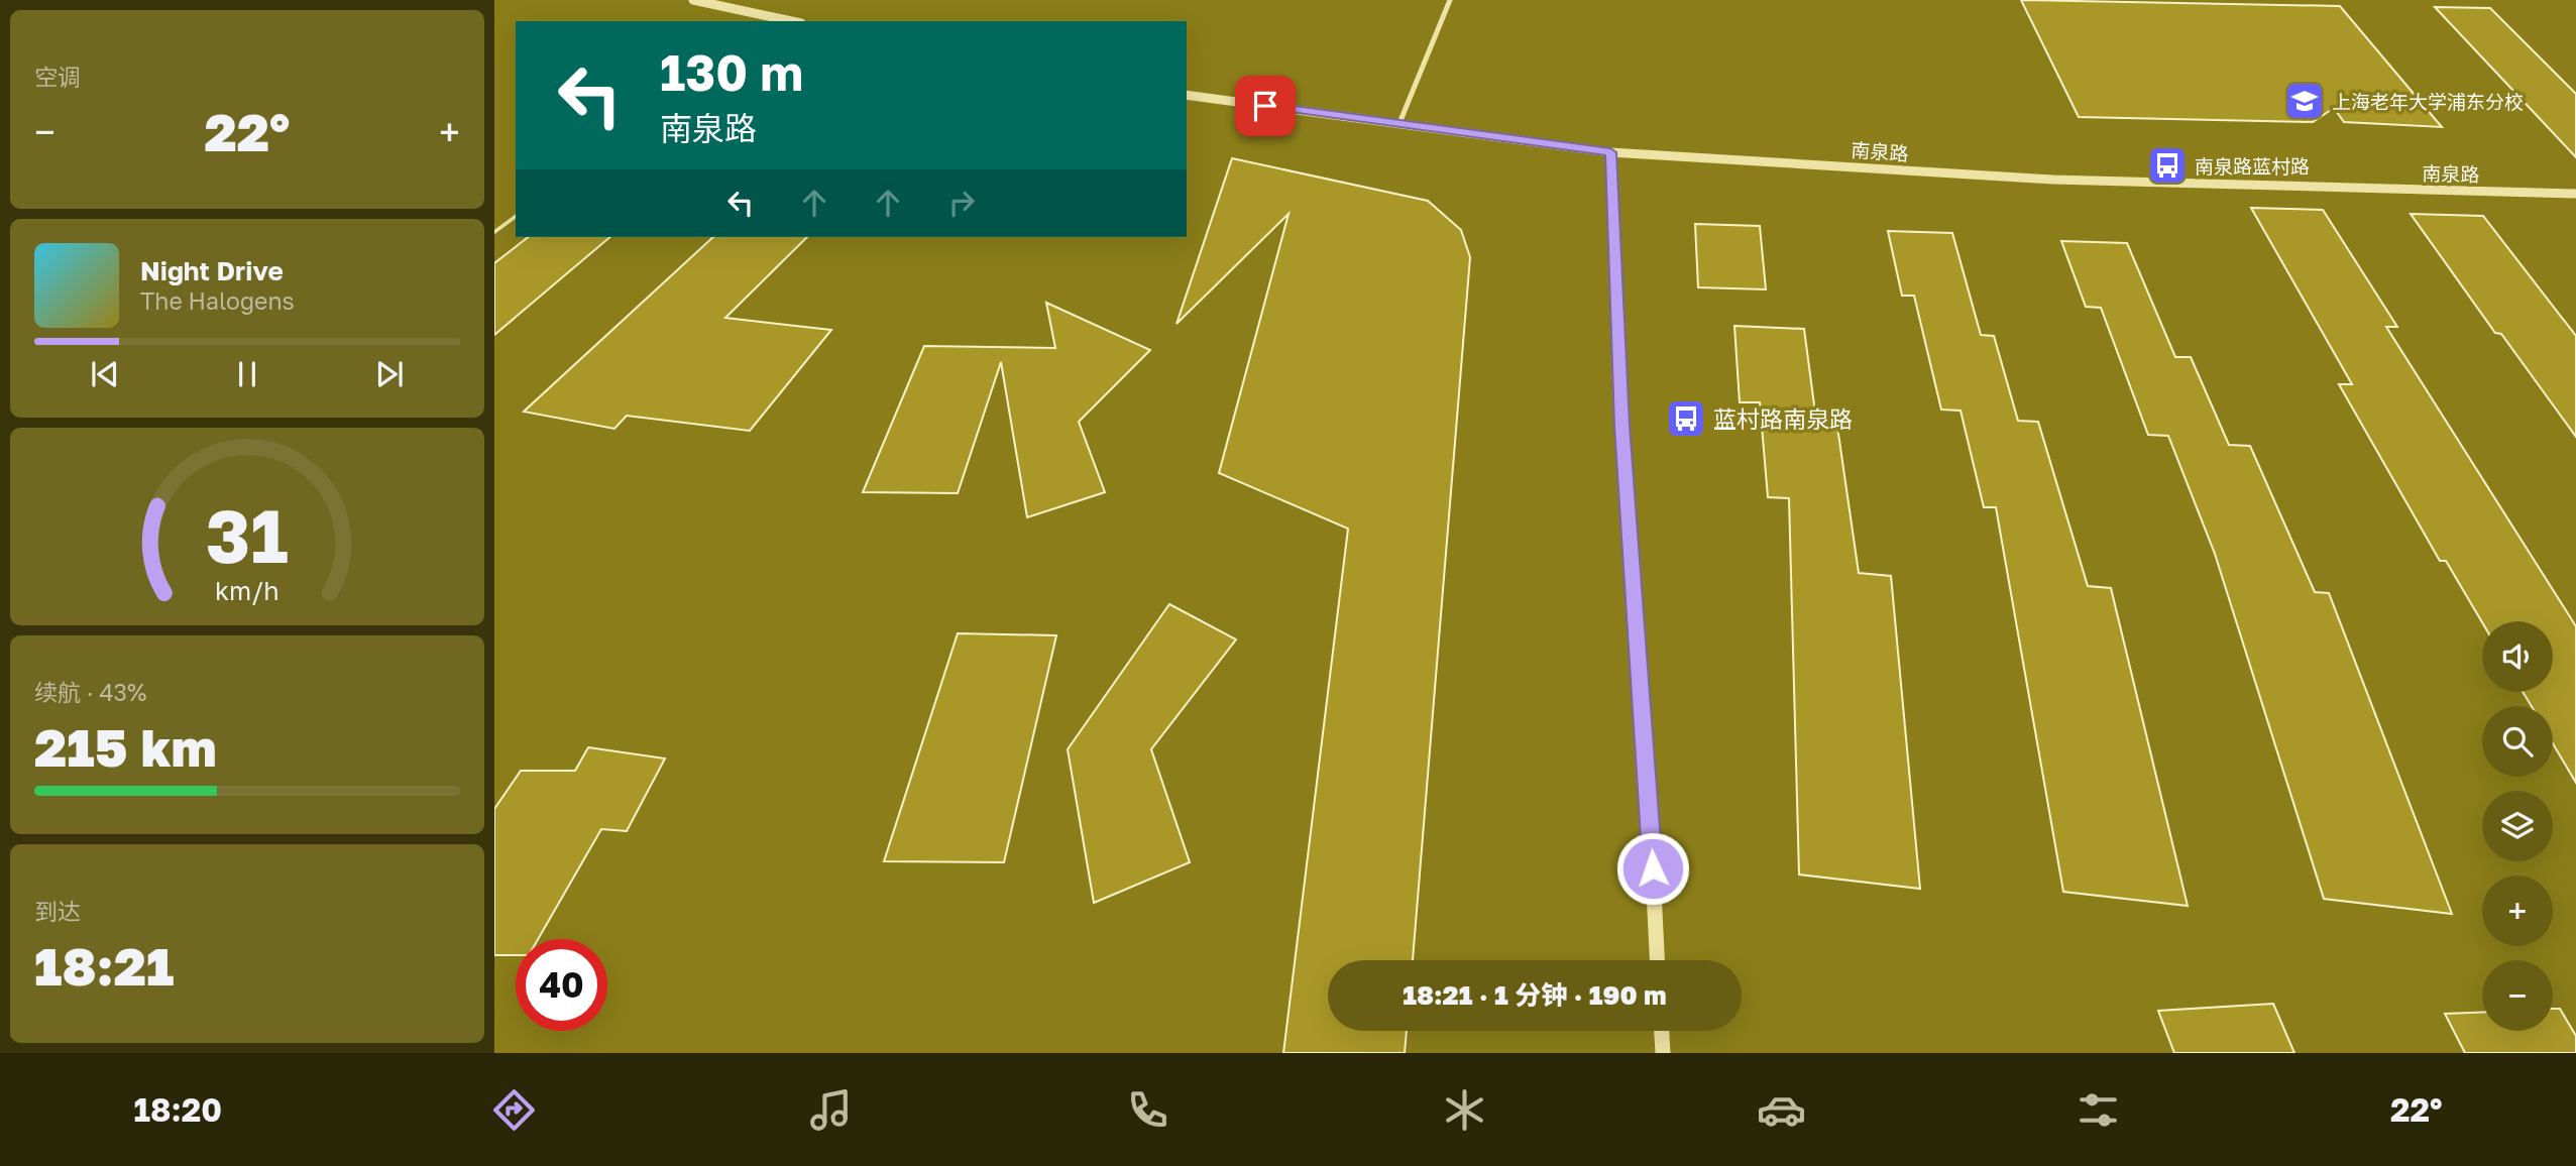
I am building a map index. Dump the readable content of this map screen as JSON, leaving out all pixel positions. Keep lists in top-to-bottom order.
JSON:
{
  "streets": {
    "street": ["南泉路"]
  },
  "places": {
    "school or university": ["上海老年大学浦东分校"],
    "bus stop": ["南泉路蓝村路", "蓝村路南泉路"]
  },
  "page": {
    "tile": [
      "空调",
      ["续航 · 43%", "215 km"],
      ["到达", "18:21"]
    ],
    "turn": ["130 m", "南泉路"],
    "heat": ["−", "22°", "+"],
    "song": ["Night Drive", "The Halogens"],
    "map_buttons": ["+", "−"],
    "limit": "40",
    "trip": "18:21 · 1 分钟 · 190 m",
    "tabs": ["18:20", "22°"],
    "gauge": ["31", "km/h"]
  }
}
